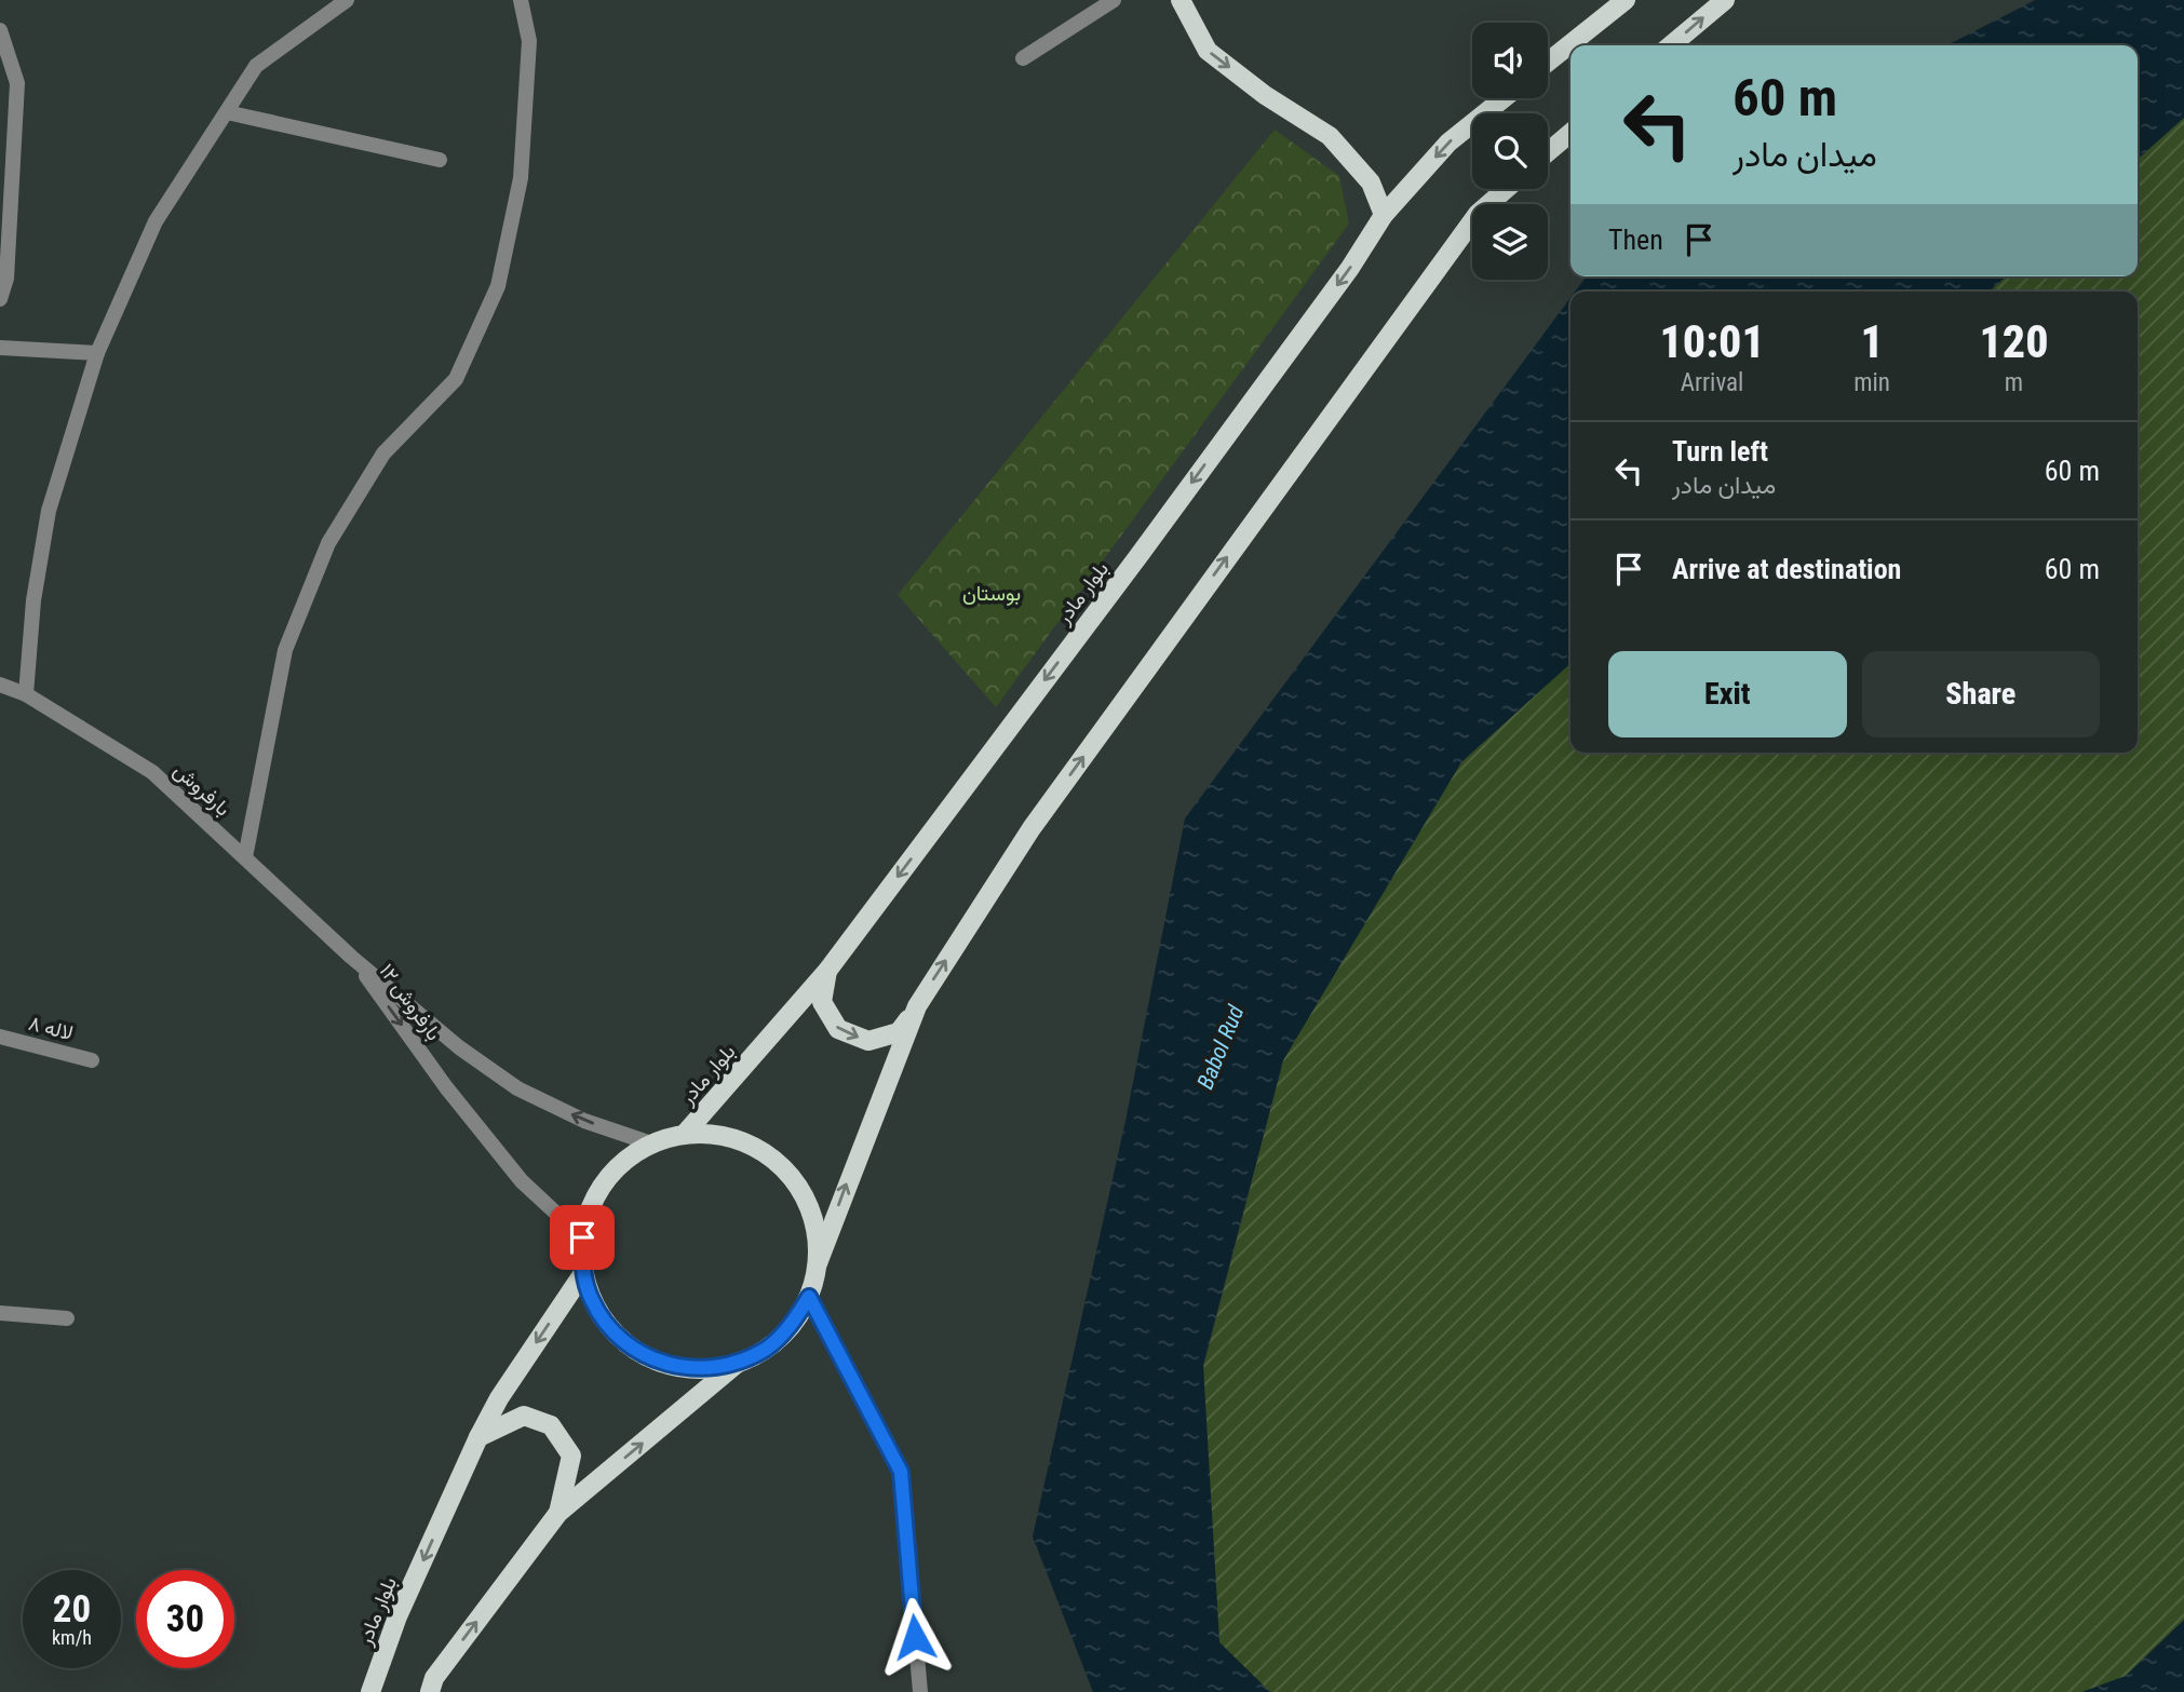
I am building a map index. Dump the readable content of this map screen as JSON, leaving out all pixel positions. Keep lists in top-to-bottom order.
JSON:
{
  "streets": {
    "main road": ["بلوار مادر"],
    "street": ["بارفروش", "بارفروش ۱۲", "لاله ۸"]
  },
  "crossings": [
    ["بلوار مادر", "بارفروش ۱۲"],
    ["بارفروش", "بارفروش ۱۲"]
  ],
  "water": ["Babol Rud"],
  "parks": ["بوستان"],
  "page": {
    "turn": ["60 m", "میدان مادر"],
    "then": "Then",
    "eta": [
      "10:01",
      "Arrival",
      "1",
      "min",
      "120",
      "m"
    ],
    "list": [
      {
        "name": "Turn left",
        "note": "میدان مادر",
        "value": "60 m"
      },
      {
        "name": "Arrive at destination",
        "value": "60 m"
      }
    ],
    "buttons": ["Exit", "Share"],
    "speed": "20 km/h",
    "limit": "30"
  }
}
